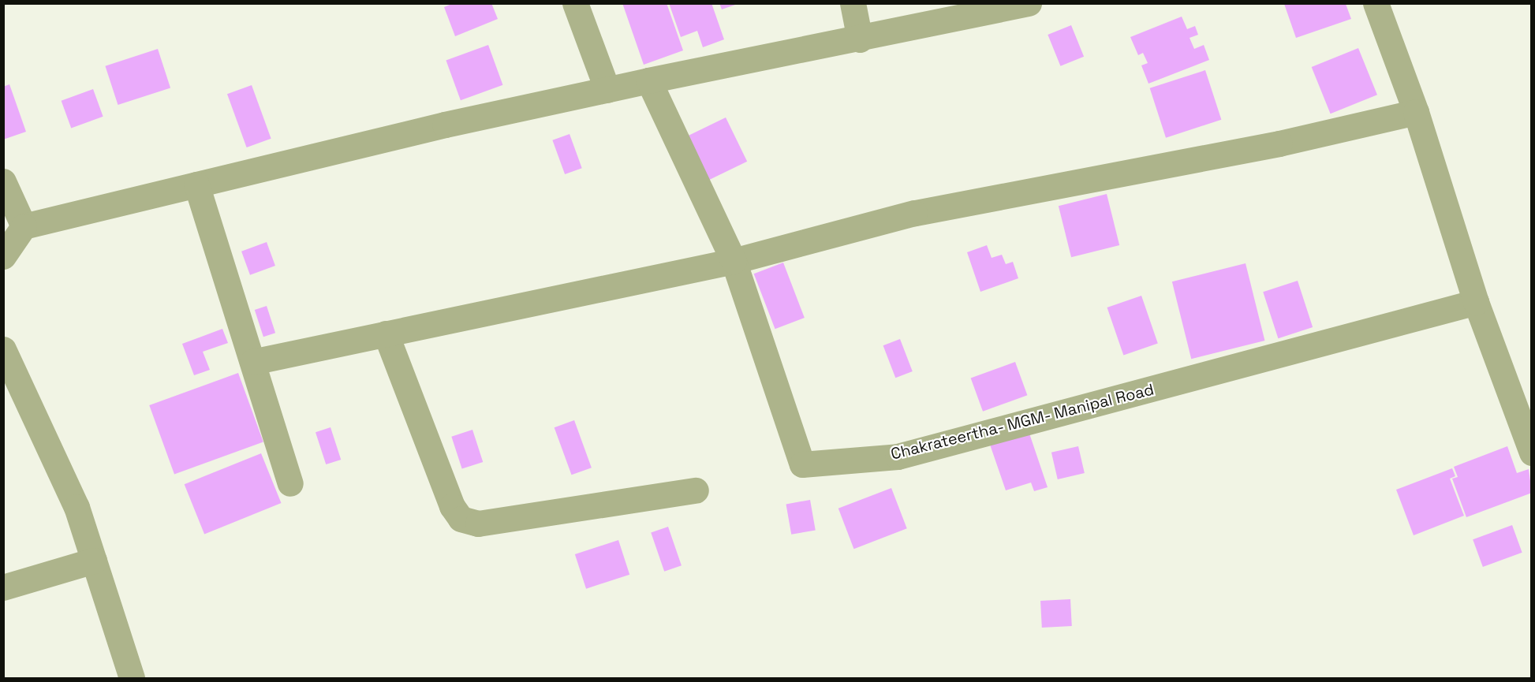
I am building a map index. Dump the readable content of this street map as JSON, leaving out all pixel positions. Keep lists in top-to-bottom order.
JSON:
{
  "streets": {
    "street": ["Chakrateertha- MGM- Manipal Road"]
  }
}
